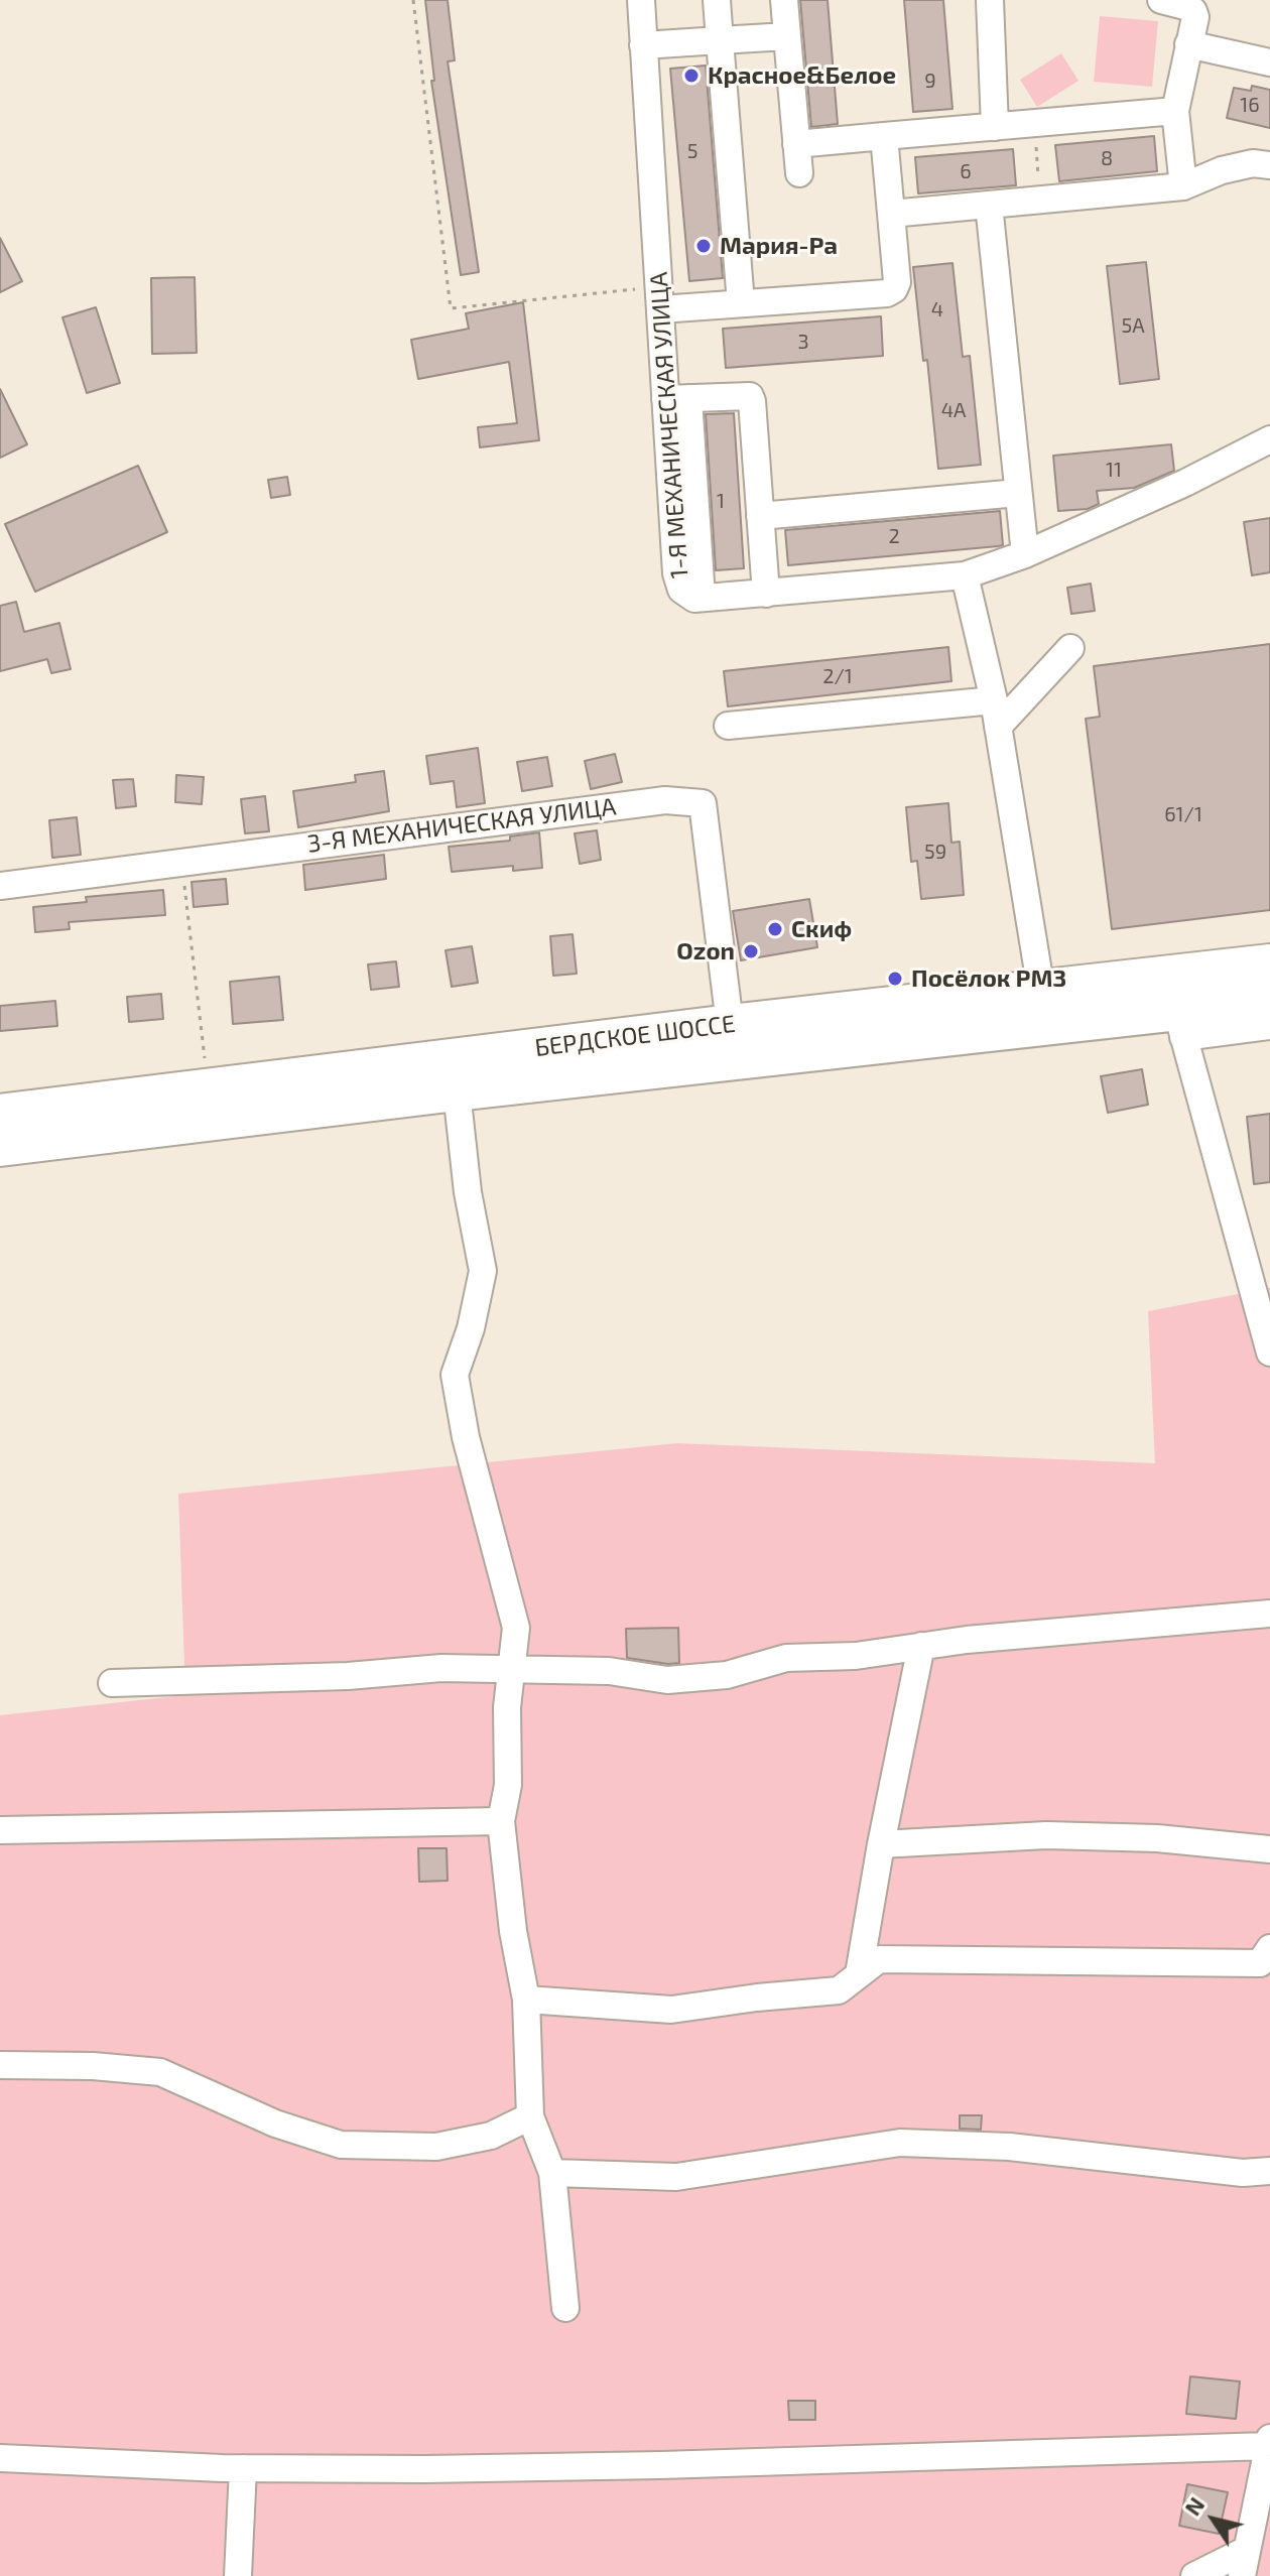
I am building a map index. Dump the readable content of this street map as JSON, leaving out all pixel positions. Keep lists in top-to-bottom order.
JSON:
{
  "streets": {
    "highway": ["БЕРДСКОЕ ШОССЕ"],
    "street": ["1-Я МЕХАНИЧЕСКАЯ УЛИЦА", "3-Я МЕХАНИЧЕСКАЯ УЛИЦА"]
  },
  "crossings": [
    ["3-Я МЕХАНИЧЕСКАЯ УЛИЦА", "БЕРДСКОЕ ШОССЕ"]
  ],
  "places": [
    "Красное&Белое",
    "Мария-Ра",
    "Скиф",
    "Ozon",
    "Посёлок РМЗ"
  ],
  "house_numbers": [
    "9",
    "16",
    "5",
    "8",
    "6",
    "4",
    "5А",
    "3",
    "4А",
    "11",
    "1",
    "2",
    "2/1",
    "61/1",
    "59"
  ],
  "north": "top left"
}
